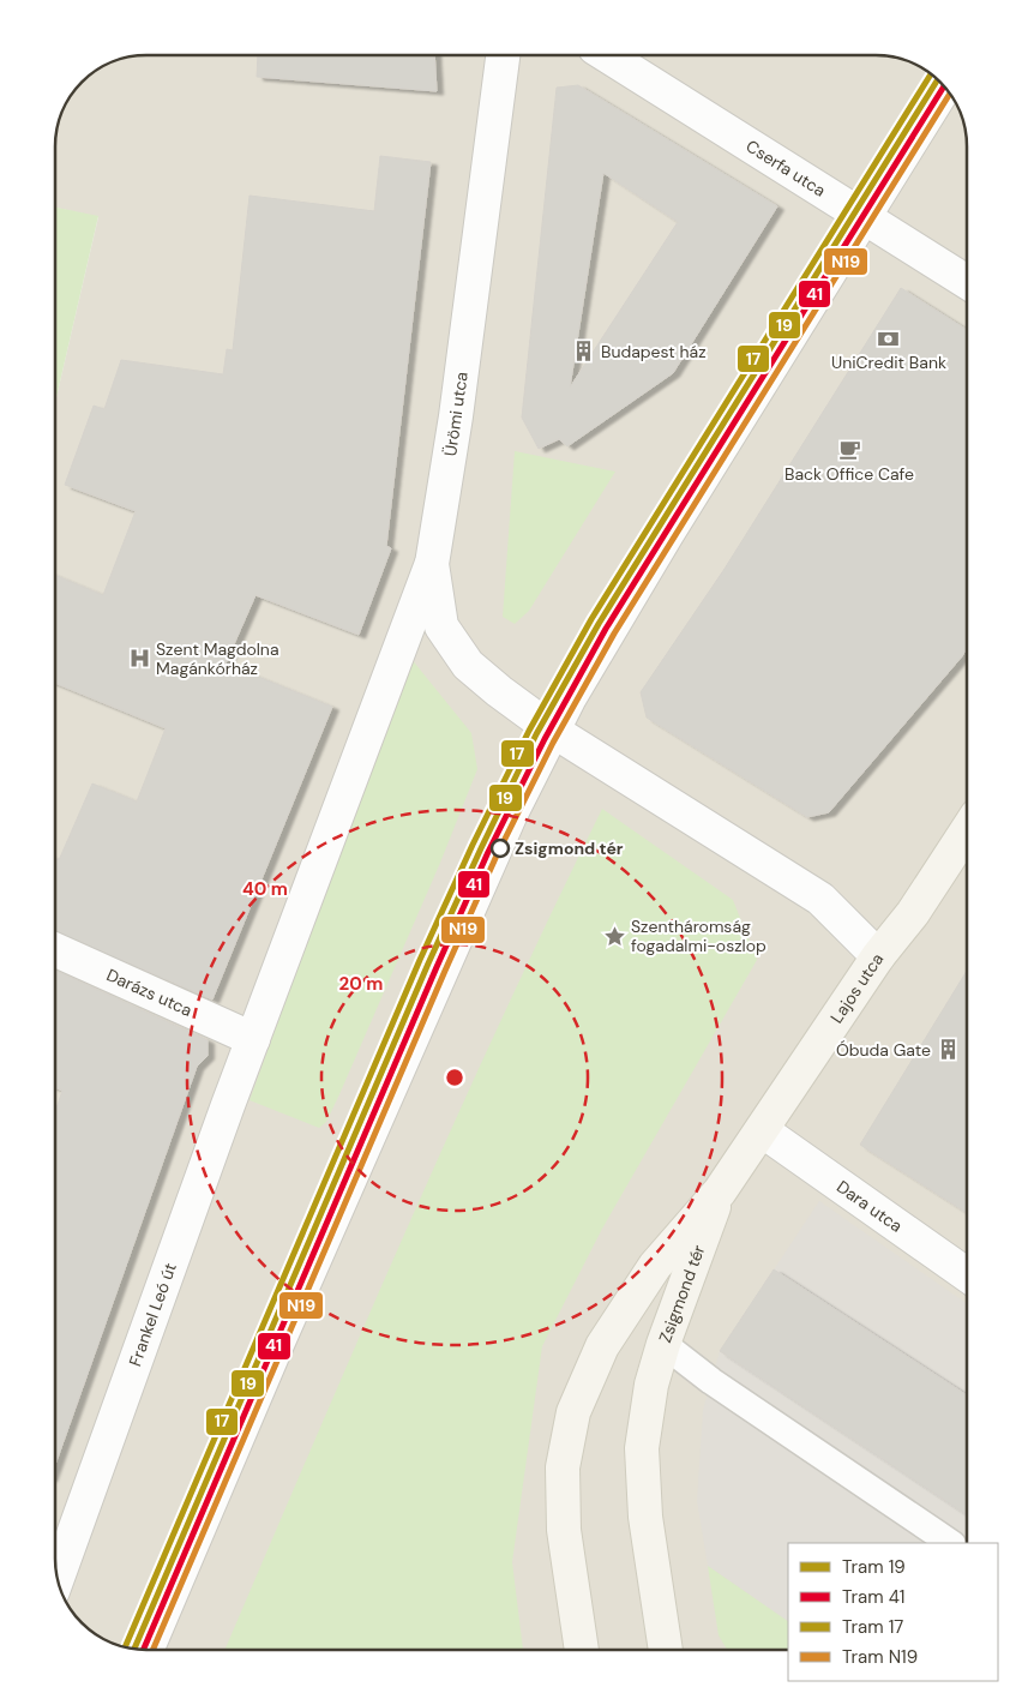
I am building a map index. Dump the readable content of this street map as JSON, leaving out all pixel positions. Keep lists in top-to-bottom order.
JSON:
{
  "streets": {
    "main road": ["Lajos utca", "Zsigmond tér"],
    "street": [
      "Cserfa utca",
      "Ürömi utca",
      "Darázs utca",
      "Dara utca",
      "Frankel Leó út"
    ]
  },
  "crossings": [
    ["Lajos utca", "Dara utca"],
    ["Lajos utca", "Zsigmond tér"],
    ["Darázs utca", "Frankel Leó út"]
  ],
  "places": {
    "bank": ["UniCredit Bank"],
    "building": ["Budapest ház", "Óbuda Gate"],
    "cafe": ["Back Office Cafe"],
    "hospital": ["Szent Magdolna Magánkórház"],
    "other": ["Zsigmond tér"],
    "place": ["Szentháromság fogadalmi-oszlop"]
  },
  "lines": [
    "tram line 17",
    "tram line 19",
    "tram line 41",
    "tram line N19"
  ],
  "legend": [
    "Tram 19",
    "Tram 41",
    "Tram 17",
    "Tram N19"
  ],
  "rings": ["40 m", "20 m"]
}
